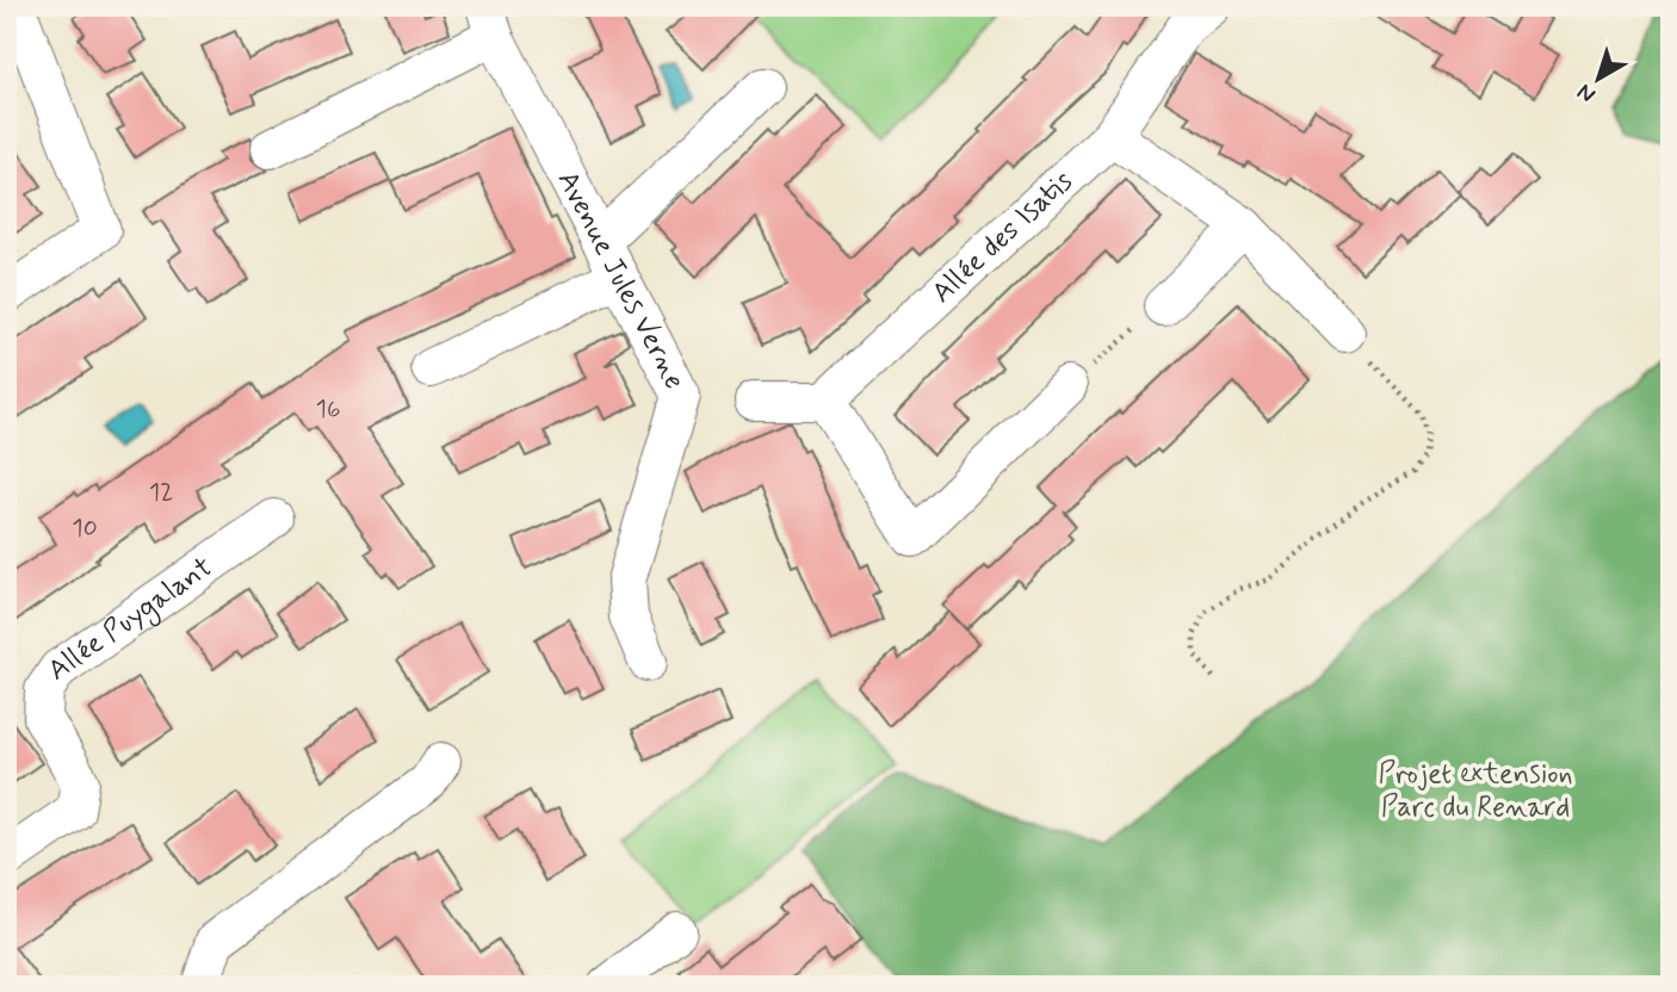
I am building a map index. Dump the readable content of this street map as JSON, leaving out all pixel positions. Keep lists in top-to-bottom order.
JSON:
{
  "streets": {
    "street": ["Allée des Isatis", "Avenue Jules Verne", "Allée Puygalant"]
  },
  "parks": ["Projet extension Parc du Renard"],
  "house_numbers": ["16", "12", "10"],
  "north": "bottom left"
}
